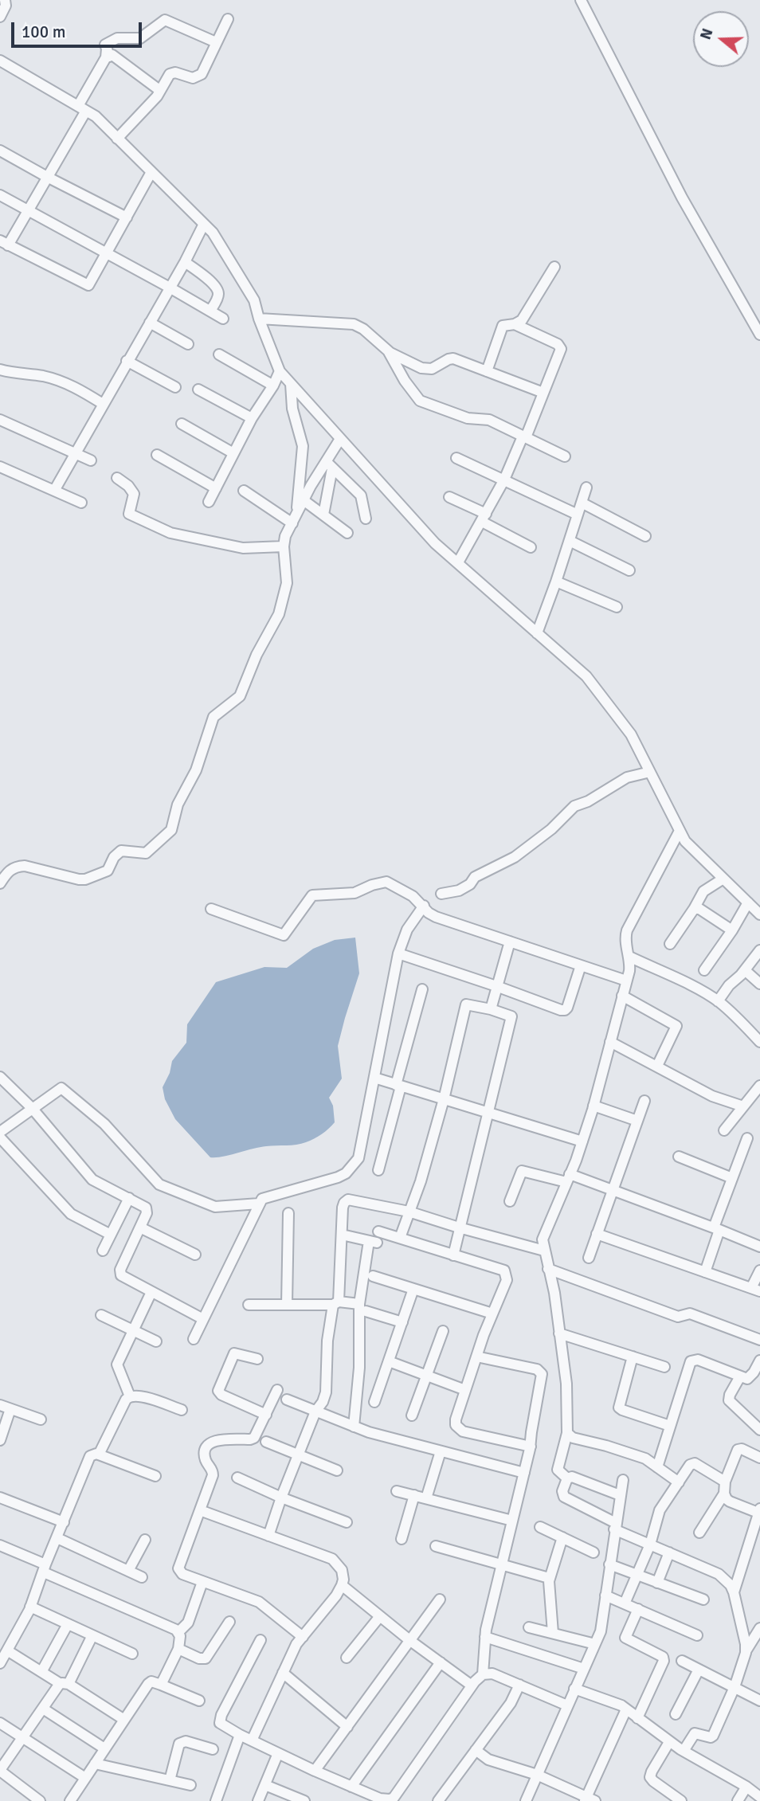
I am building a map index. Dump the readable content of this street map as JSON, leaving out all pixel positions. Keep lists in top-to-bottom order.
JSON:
{
  "scale_bar": "100 m",
  "north": "left"
}
